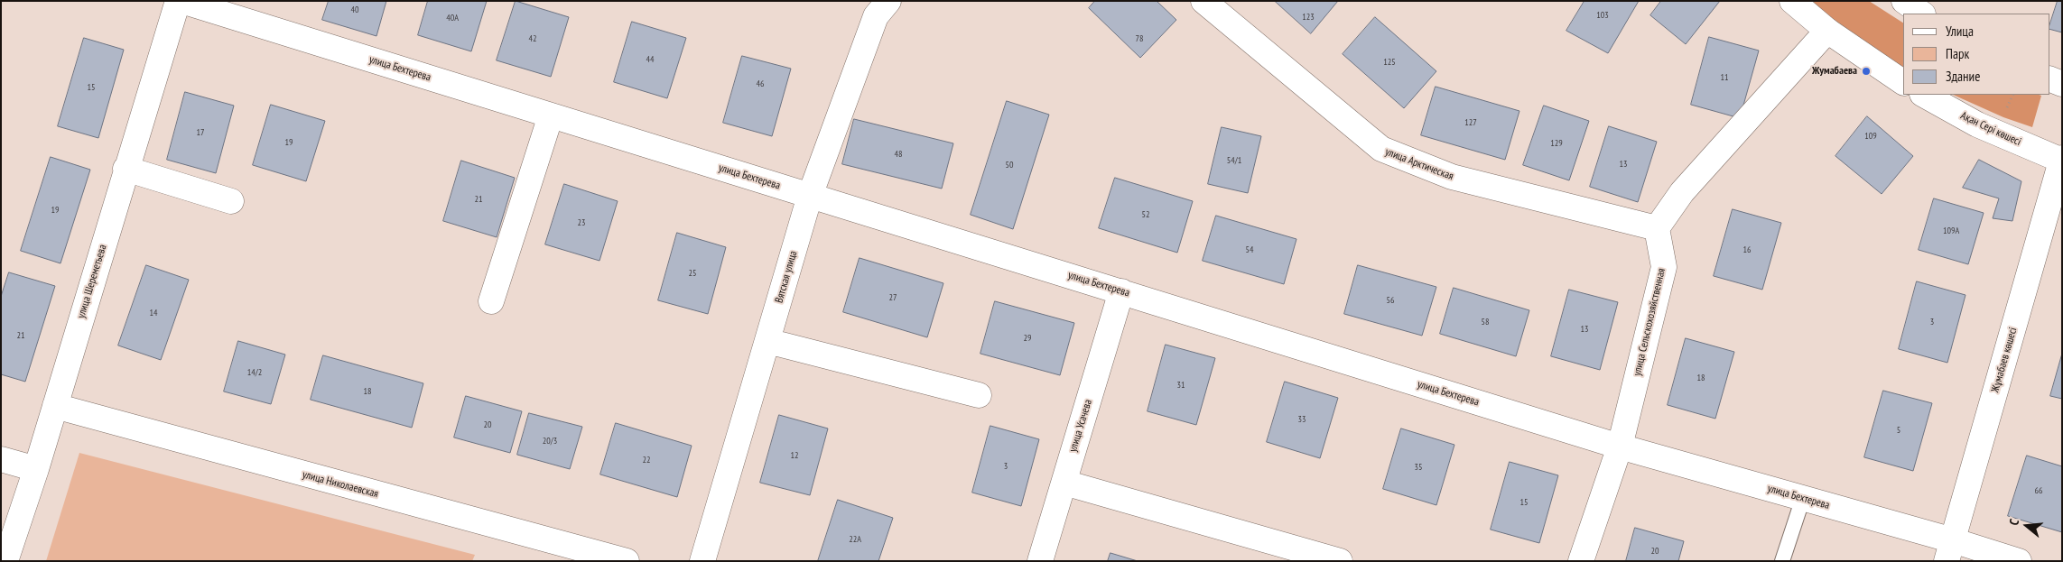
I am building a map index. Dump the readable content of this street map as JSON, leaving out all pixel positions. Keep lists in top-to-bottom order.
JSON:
{
  "streets": {
    "street": [
      "улица Бехтерева",
      "Ақан Сері көшесі",
      "улица Арктическая",
      "Вятская улица",
      "улица Шереметьева",
      "улица Сельскохозяйственная",
      "Жұмабаев көшесі",
      "улица Усачева",
      "улица Николаевская"
    ]
  },
  "crossings": [
    ["улица Бехтерева", "Вятская улица"],
    ["улица Бехтерева", "улица Сельскохозяйственная"],
    ["улица Бехтерева", "Жұмабаев көшесі"],
    ["улица Бехтерева", "улица Усачева"],
    ["Ақан Сері көшесі", "Жұмабаев көшесі"],
    ["улица Арктическая", "улица Сельскохозяйственная"],
    ["улица Шереметьева", "улица Николаевская"]
  ],
  "places": ["Жумабаева"],
  "house_numbers": [
    "40",
    "103",
    "123",
    "40А",
    "42",
    "78",
    "44",
    "125",
    "11",
    "46",
    "15",
    "127",
    "17",
    "109",
    "19",
    "129",
    "48",
    "54/1",
    "13",
    "50",
    "21",
    "19",
    "52",
    "23",
    "109А",
    "54",
    "16",
    "25",
    "27",
    "56",
    "14",
    "58",
    "3",
    "13",
    "21",
    "29",
    "14/2",
    "18",
    "31",
    "18",
    "33",
    "20",
    "5",
    "20/3",
    "12",
    "22",
    "3",
    "35",
    "66",
    "15",
    "22А",
    "20"
  ],
  "legend": ["Улица", "Парк", "Здание"],
  "north": "left"
}
